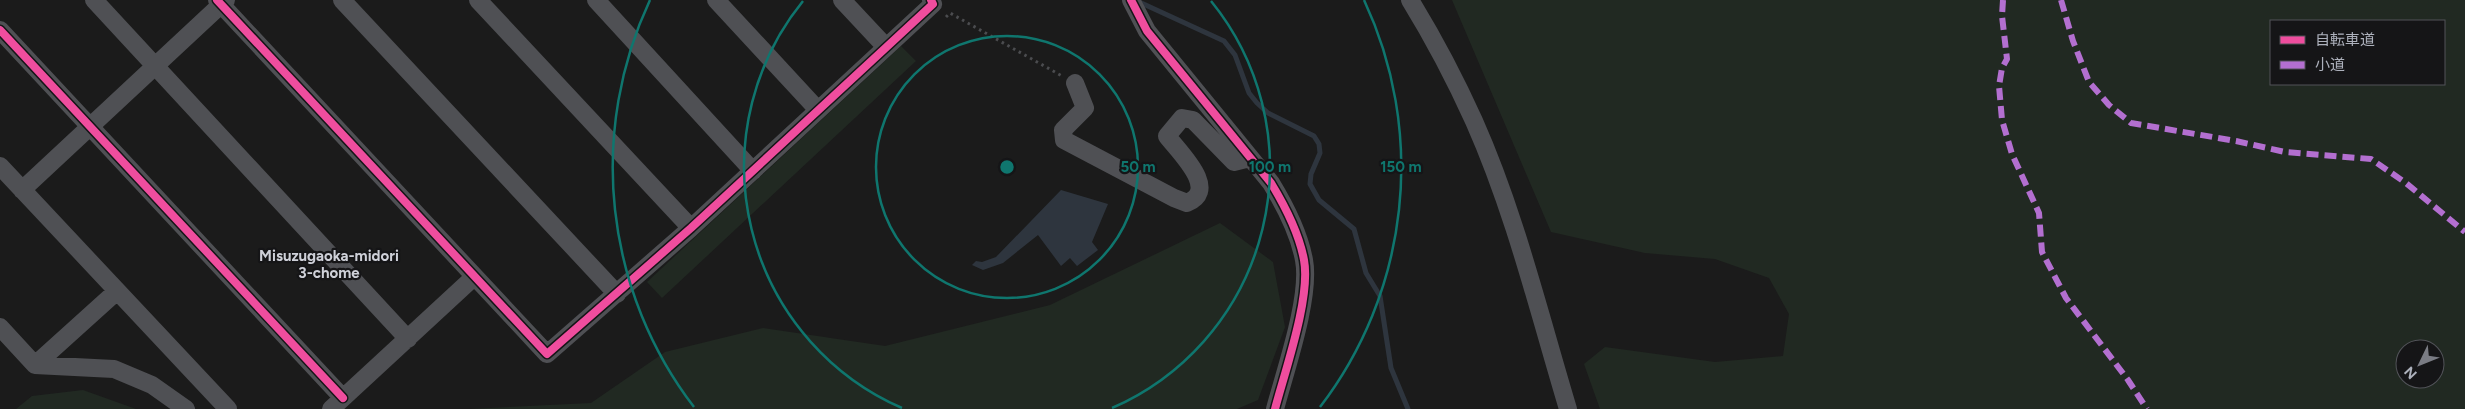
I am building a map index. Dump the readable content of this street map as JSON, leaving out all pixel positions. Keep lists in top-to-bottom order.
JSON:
{
  "districts": ["Misuzugaoka-midori 3-chome"],
  "legend": ["自転車道", "小道"],
  "north": "bottom left",
  "rings": ["50 m", "100 m", "150 m"]
}
